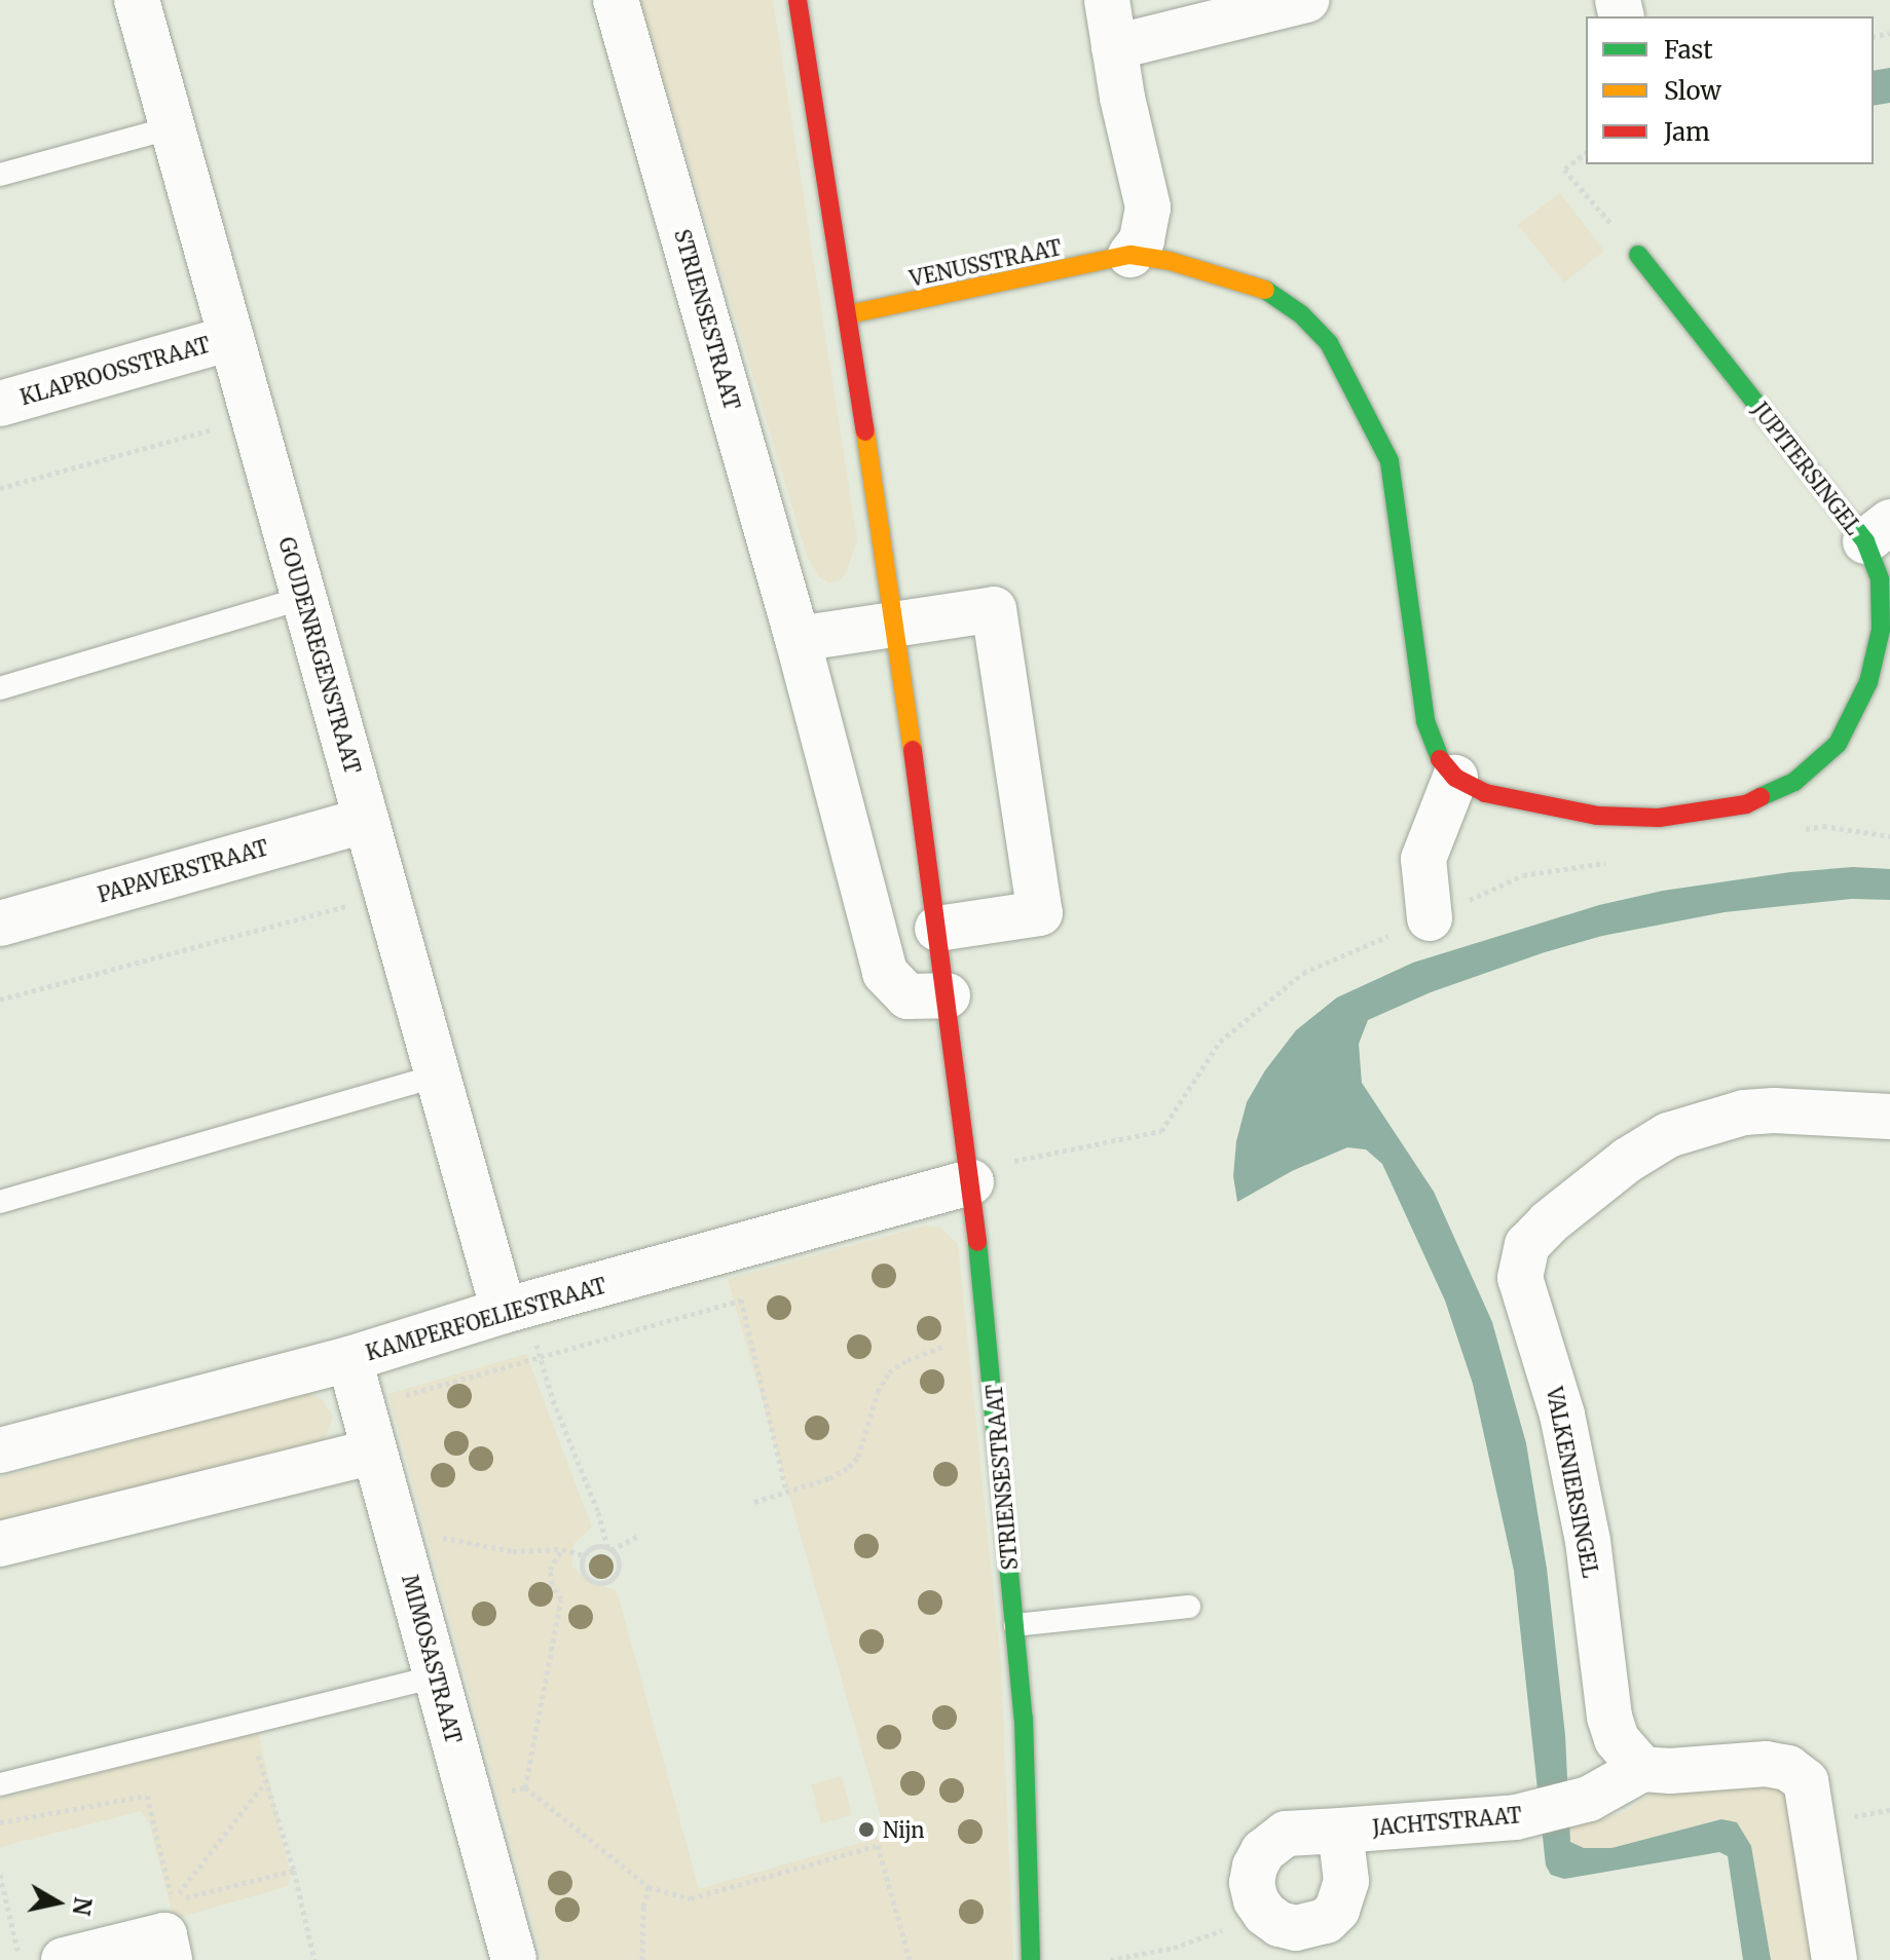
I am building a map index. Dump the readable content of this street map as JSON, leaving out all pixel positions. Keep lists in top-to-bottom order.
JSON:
{
  "streets": {
    "street": [
      "VENUSSTRAAT",
      "STRIENSESTRAAT",
      "KLAPROOSSTRAAT",
      "JUPITERSINGEL",
      "GOUDENREGENSTRAAT",
      "PAPAVERSTRAAT",
      "KAMPERFOELIESTRAAT",
      "VALKENIERSINGEL",
      "MIMOSASTRAAT",
      "JACHTSTRAAT"
    ]
  },
  "crossings": [
    ["VENUSSTRAAT", "STRIENSESTRAAT"],
    ["STRIENSESTRAAT", "KAMPERFOELIESTRAAT"],
    ["KLAPROOSSTRAAT", "GOUDENREGENSTRAAT"],
    ["GOUDENREGENSTRAAT", "PAPAVERSTRAAT"],
    ["GOUDENREGENSTRAAT", "KAMPERFOELIESTRAAT"],
    ["KAMPERFOELIESTRAAT", "MIMOSASTRAAT"],
    ["VALKENIERSINGEL", "JACHTSTRAAT"]
  ],
  "places": ["Nijn"],
  "legend": ["Fast", "Slow", "Jam"],
  "north": "right"
}
